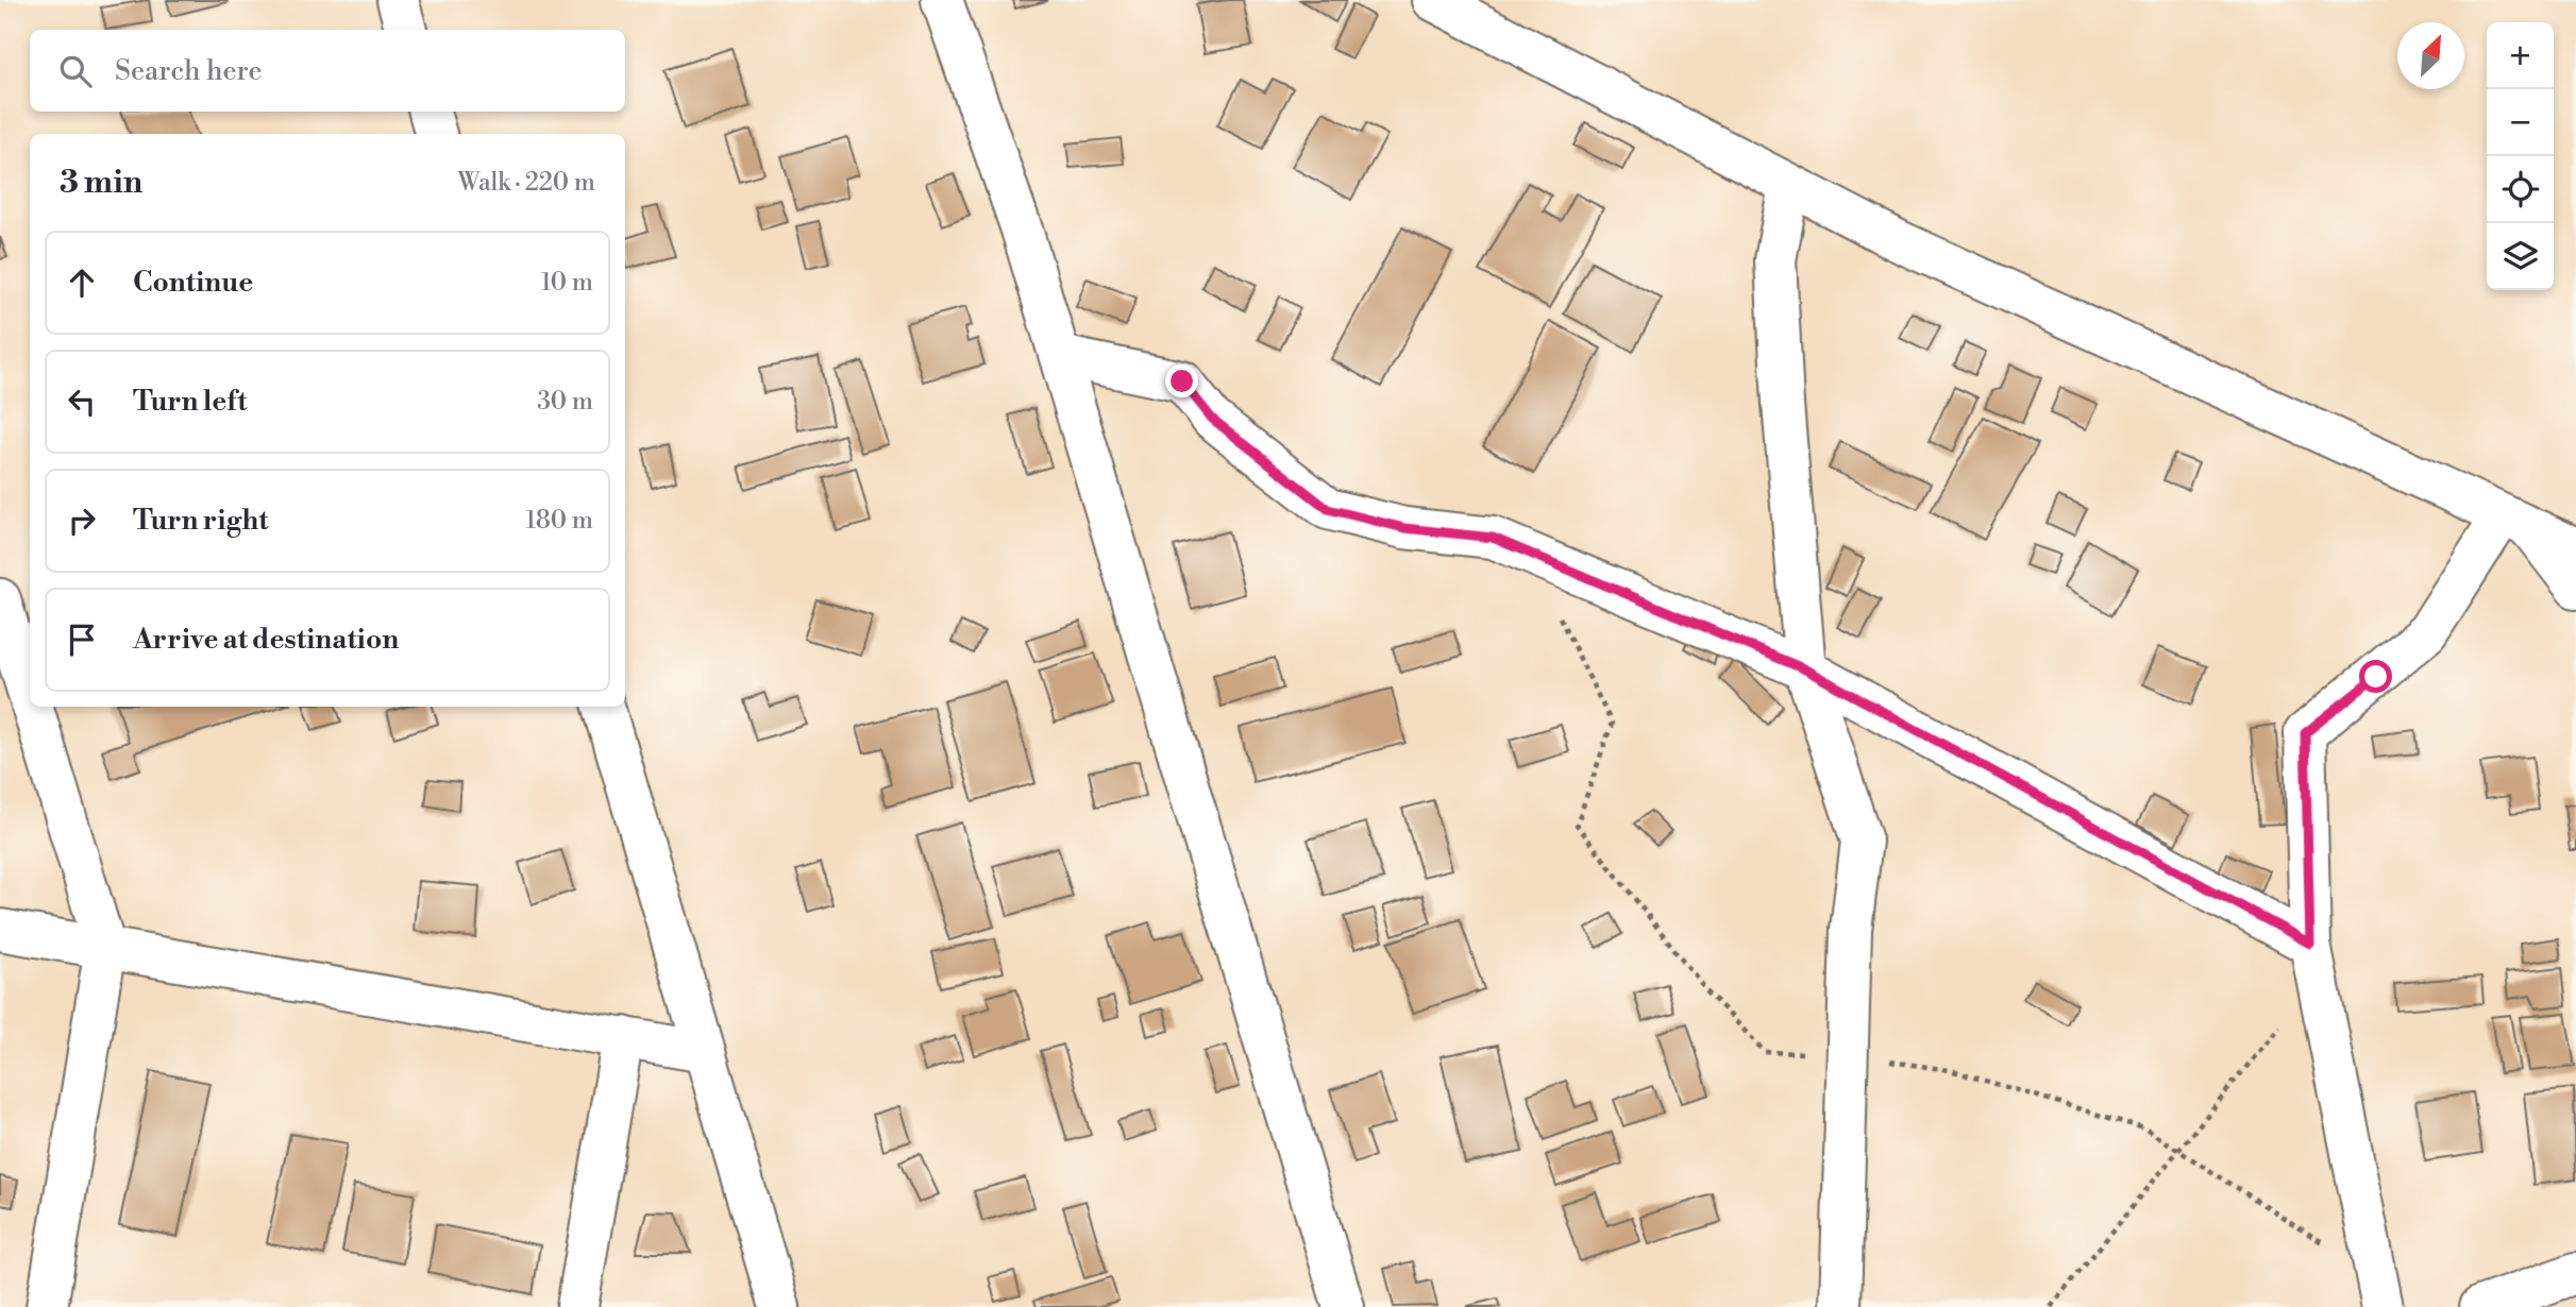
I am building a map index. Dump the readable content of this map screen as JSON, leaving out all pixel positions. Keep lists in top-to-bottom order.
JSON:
{
  "north": "top right",
  "page": {
    "map_buttons": ["+", "−"],
    "search": "Search here",
    "heading": ["3 min", "Walk · 220 m"],
    "list": [
      ["Continue", "10 m"],
      ["Turn left", "30 m"],
      ["Turn right", "180 m"],
      "Arrive at destination"
    ]
  }
}
